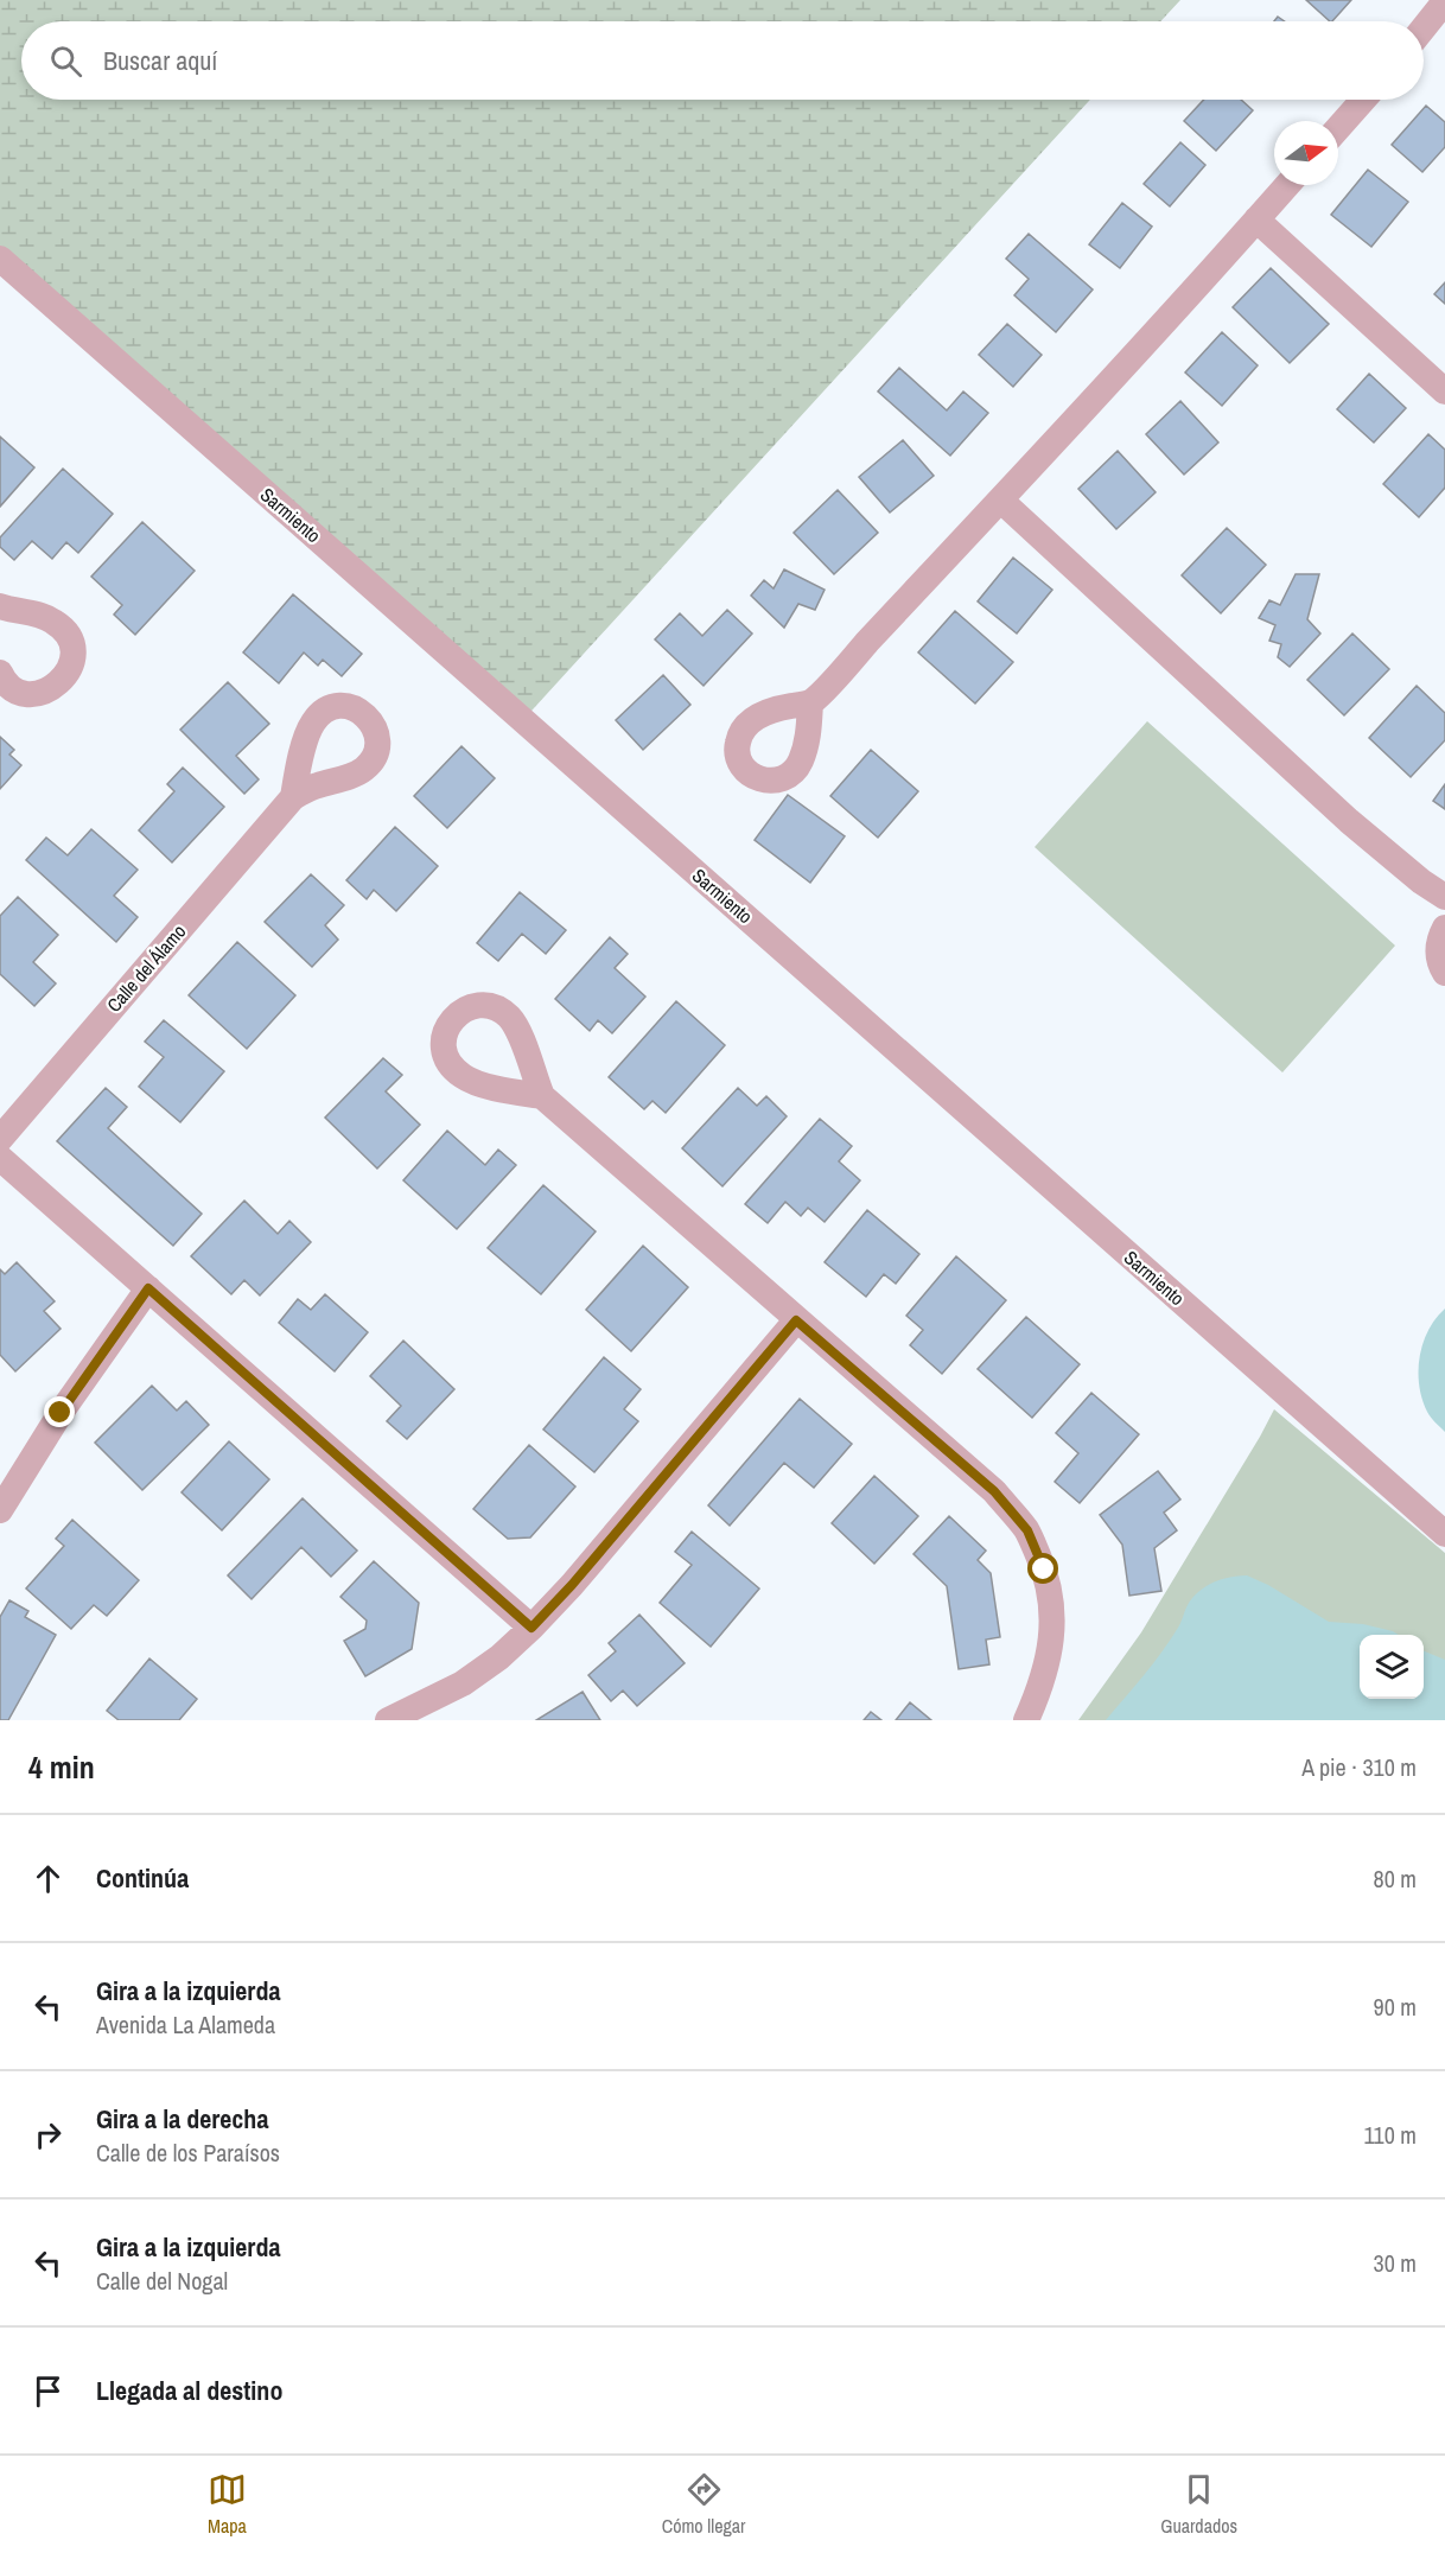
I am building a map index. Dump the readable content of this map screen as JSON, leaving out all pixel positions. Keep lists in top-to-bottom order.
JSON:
{
  "streets": {
    "street": ["Sarmiento", "Calle del Álamo"]
  },
  "north": "right",
  "page": {
    "search": "Buscar aquí",
    "heading": ["4 min", "A pie · 310 m"],
    "list": [
      ["Continúa", "80 m"],
      ["Gira a la izquierda", "Avenida La Alameda", "90 m"],
      ["Gira a la derecha", "Calle de los Paraísos", "110 m"],
      ["Gira a la izquierda", "Calle del Nogal", "30 m"],
      "Llegada al destino"
    ],
    "nav": ["Mapa", "Cómo llegar", "Guardados"]
  }
}
